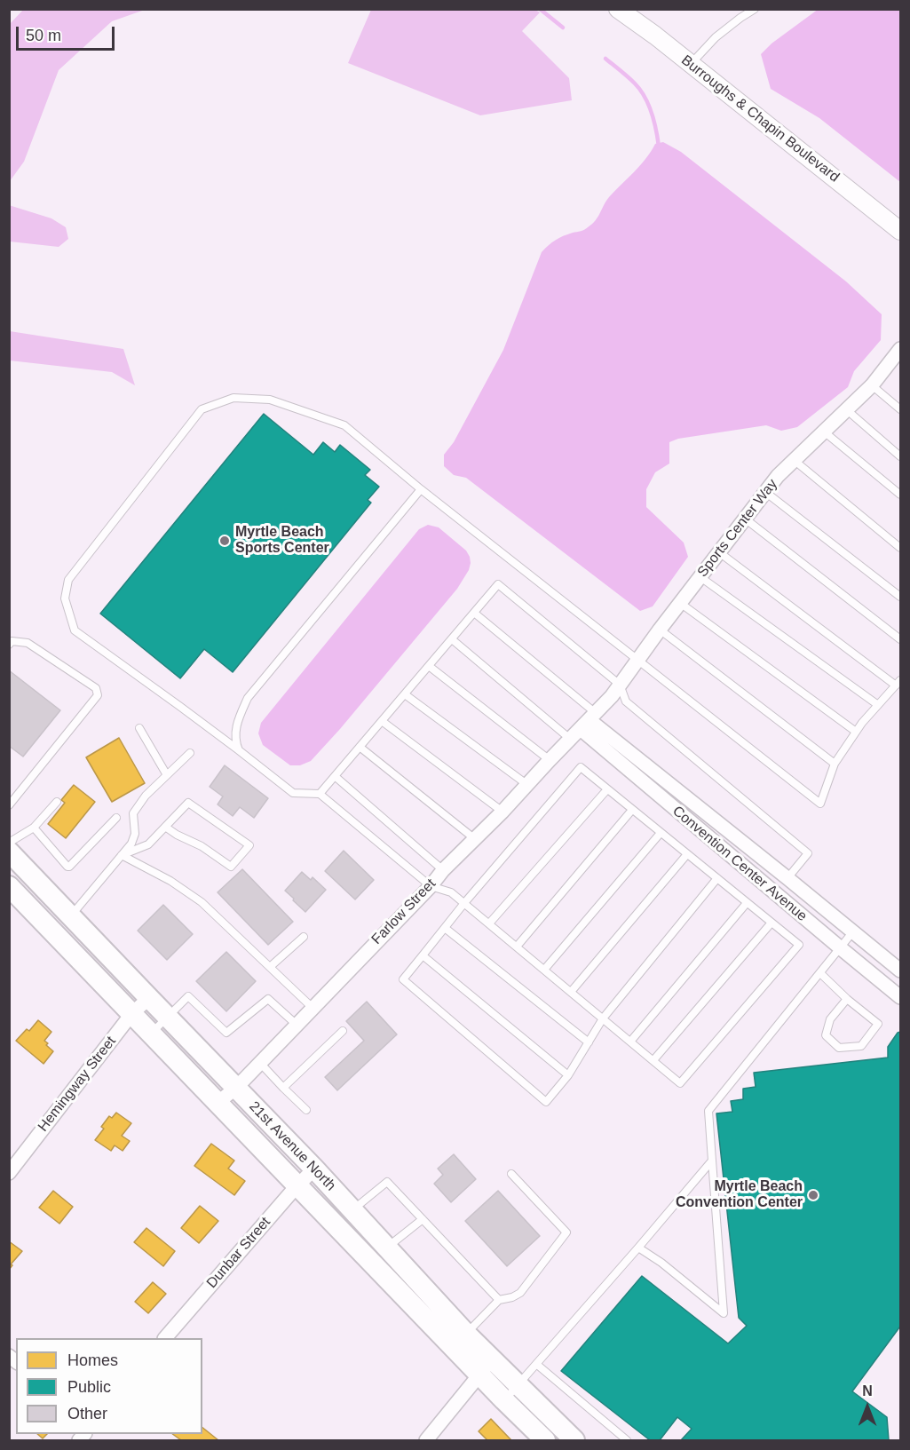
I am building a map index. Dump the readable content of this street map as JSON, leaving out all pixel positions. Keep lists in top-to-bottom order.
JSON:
{
  "streets": {
    "main road": ["21st Avenue North"],
    "street": [
      "Burroughs & Chapin Boulevard",
      "Sports Center Way",
      "Convention Center Avenue",
      "Farlow Street",
      "Hemingway Street",
      "Dunbar Street"
    ]
  },
  "crossings": [
    ["Sports Center Way", "Convention Center Avenue"],
    ["Sports Center Way", "Farlow Street"],
    ["Convention Center Avenue", "Farlow Street"],
    ["Farlow Street", "21st Avenue North"],
    ["Hemingway Street", "21st Avenue North"],
    ["21st Avenue North", "Dunbar Street"]
  ],
  "places": ["Myrtle Beach Sports Center", "Myrtle Beach Convention Center"],
  "legend": ["Homes", "Public", "Other"],
  "scale_bar": "50 m",
  "north": "top"
}
